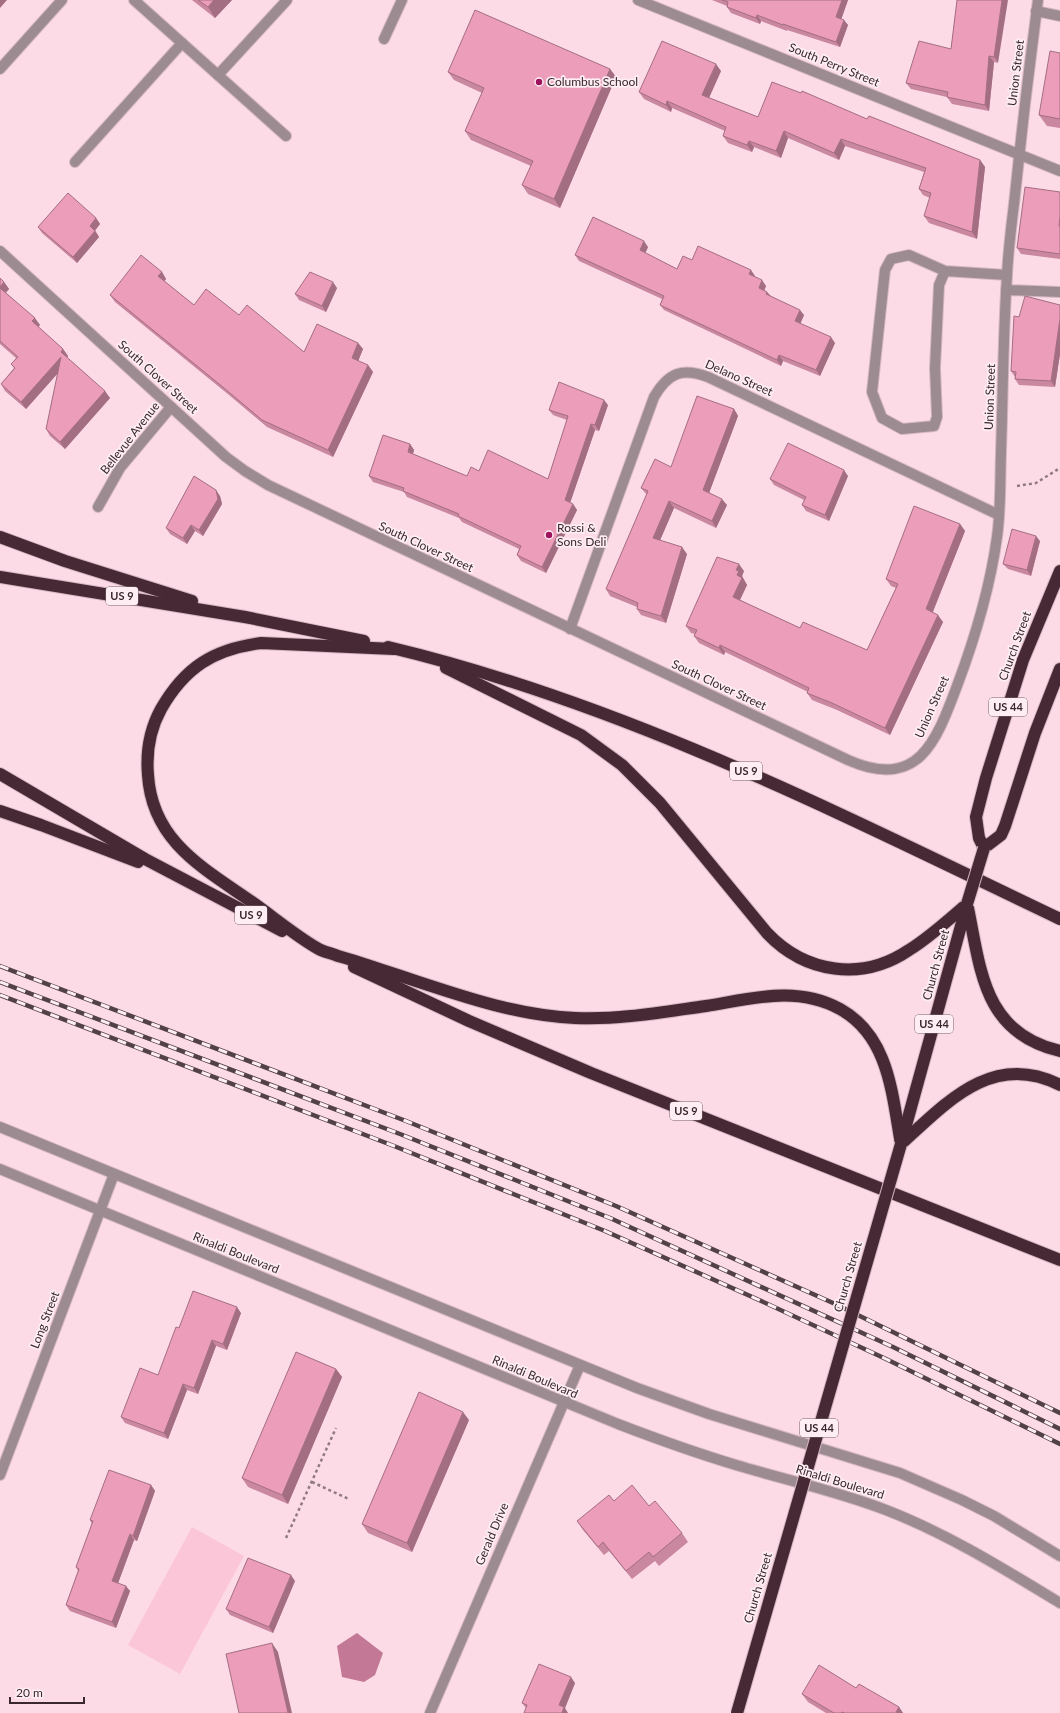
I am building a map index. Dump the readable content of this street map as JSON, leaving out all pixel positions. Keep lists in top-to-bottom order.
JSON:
{
  "streets": {
    "highway": ["US 9", "Church Street", "US 44"],
    "street": [
      "South Perry Street",
      "Union Street",
      "South Clover Street",
      "Delano Street",
      "Bellevue Avenue",
      "Rinaldi Boulevard",
      "Long Street",
      "Gerald Drive"
    ]
  },
  "crossings": [
    ["South Perry Street", "Union Street"],
    ["Union Street", "South Clover Street"],
    ["Union Street", "Delano Street"],
    ["South Clover Street", "Delano Street"],
    ["South Clover Street", "Bellevue Avenue"],
    ["Church Street", "US 44"],
    ["Rinaldi Boulevard", "Long Street"],
    ["Rinaldi Boulevard", "Gerald Drive"]
  ],
  "places": ["Columbus School", "Rossi & Sons Deli"],
  "scale_bar": "20 m"
}
